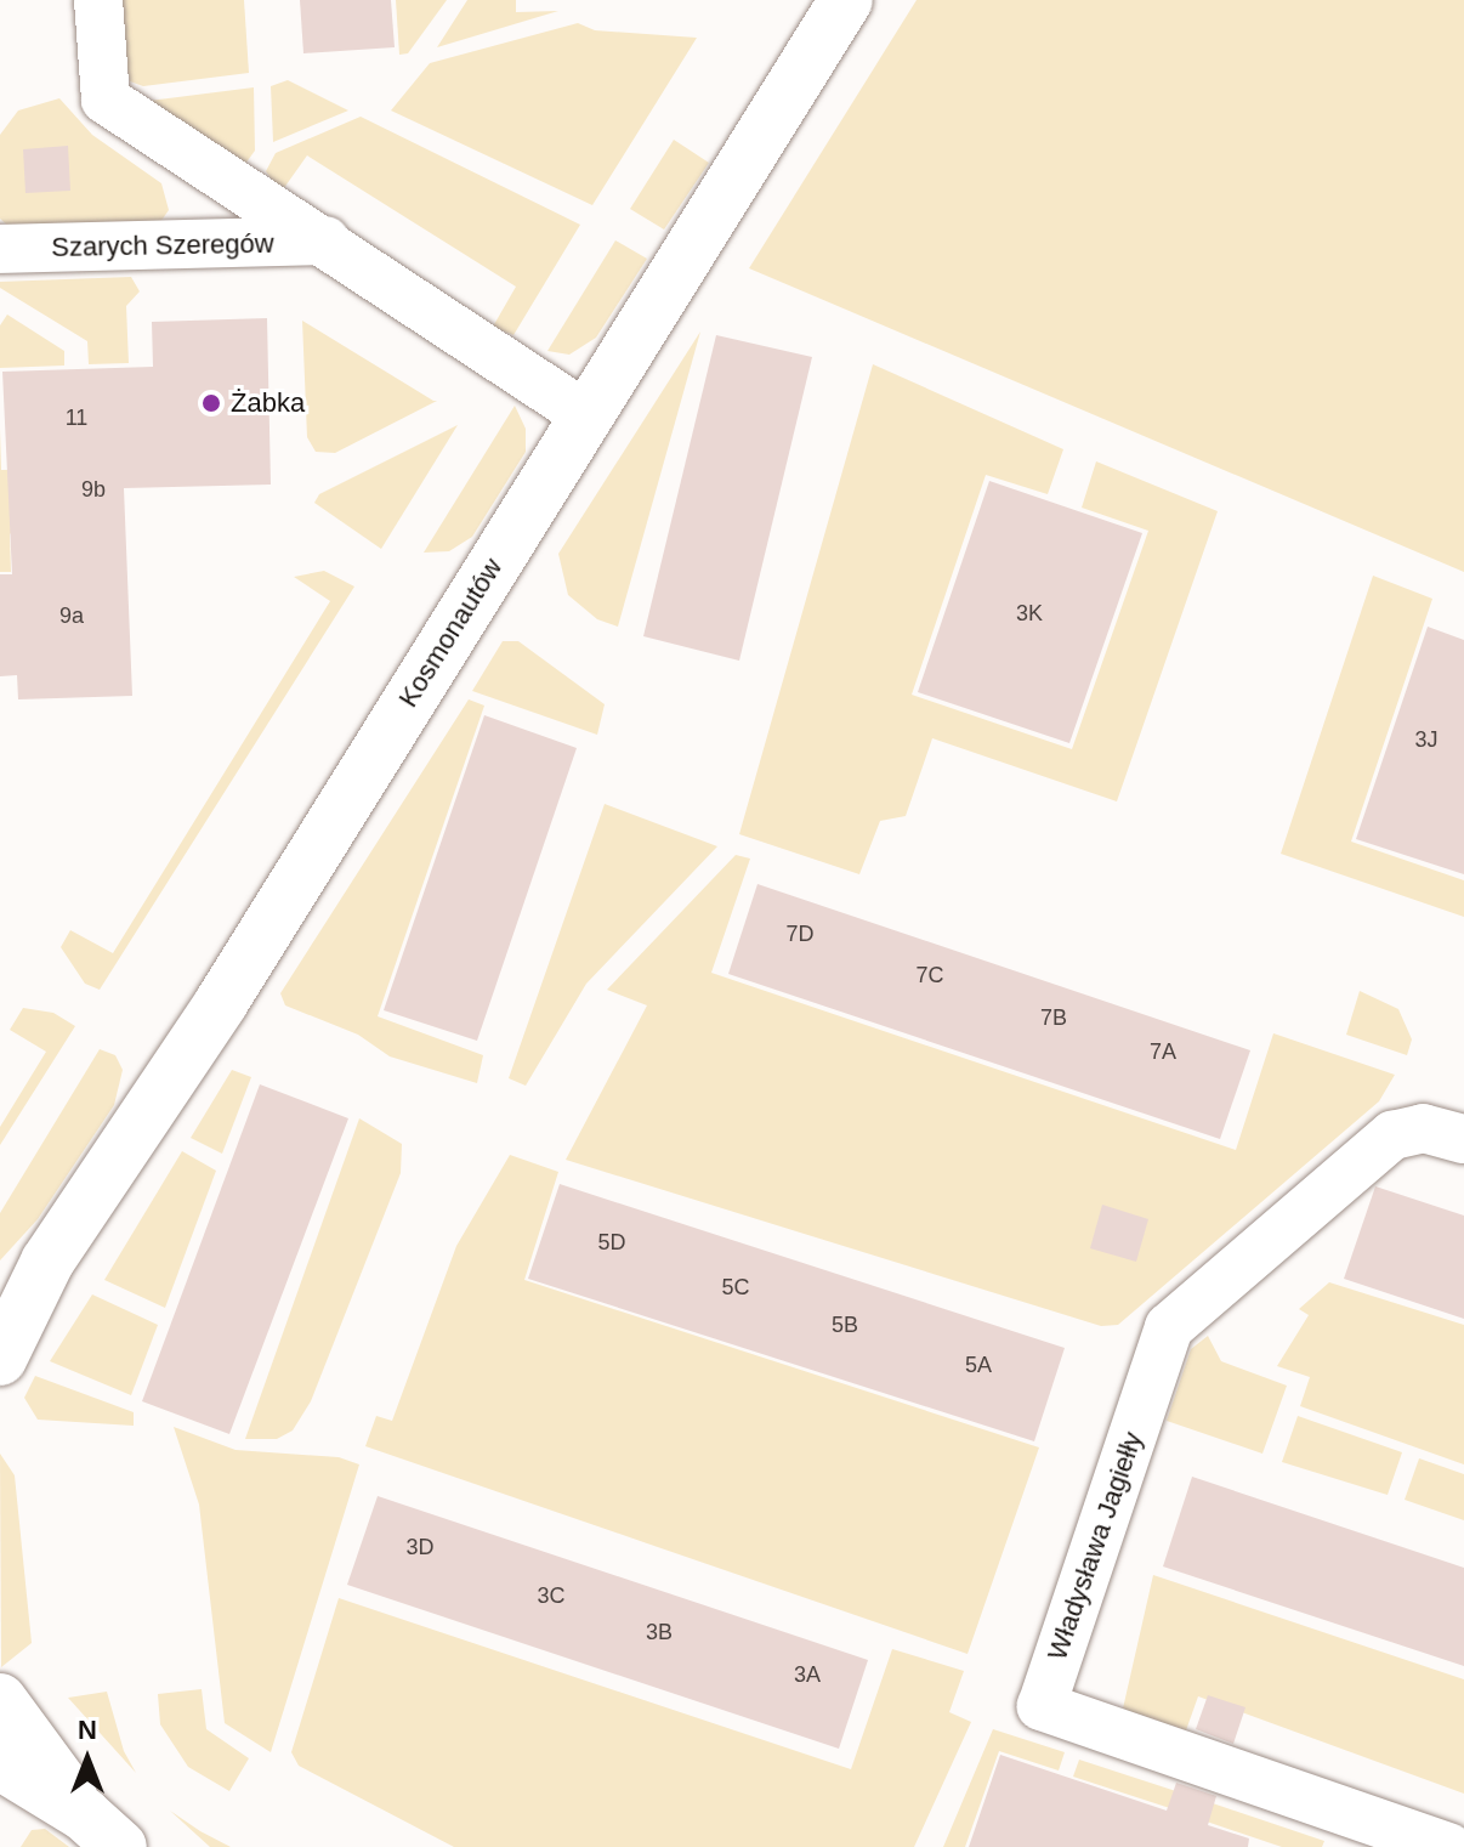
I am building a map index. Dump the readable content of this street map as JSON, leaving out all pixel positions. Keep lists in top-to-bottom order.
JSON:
{
  "streets": {
    "street": ["Szarych Szeregów", "Kosmonautów", "Władysława Jagiełły"]
  },
  "crossings": [
    ["Szarych Szeregów", "Kosmonautów"]
  ],
  "places": ["Żabka"],
  "house_numbers": [
    "11",
    "9b",
    "3K",
    "9a",
    "3J",
    "7D",
    "7C",
    "7B",
    "7A",
    "5D",
    "5C",
    "5B",
    "5A",
    "3D",
    "3C",
    "3B",
    "3A"
  ],
  "north": "top"
}
